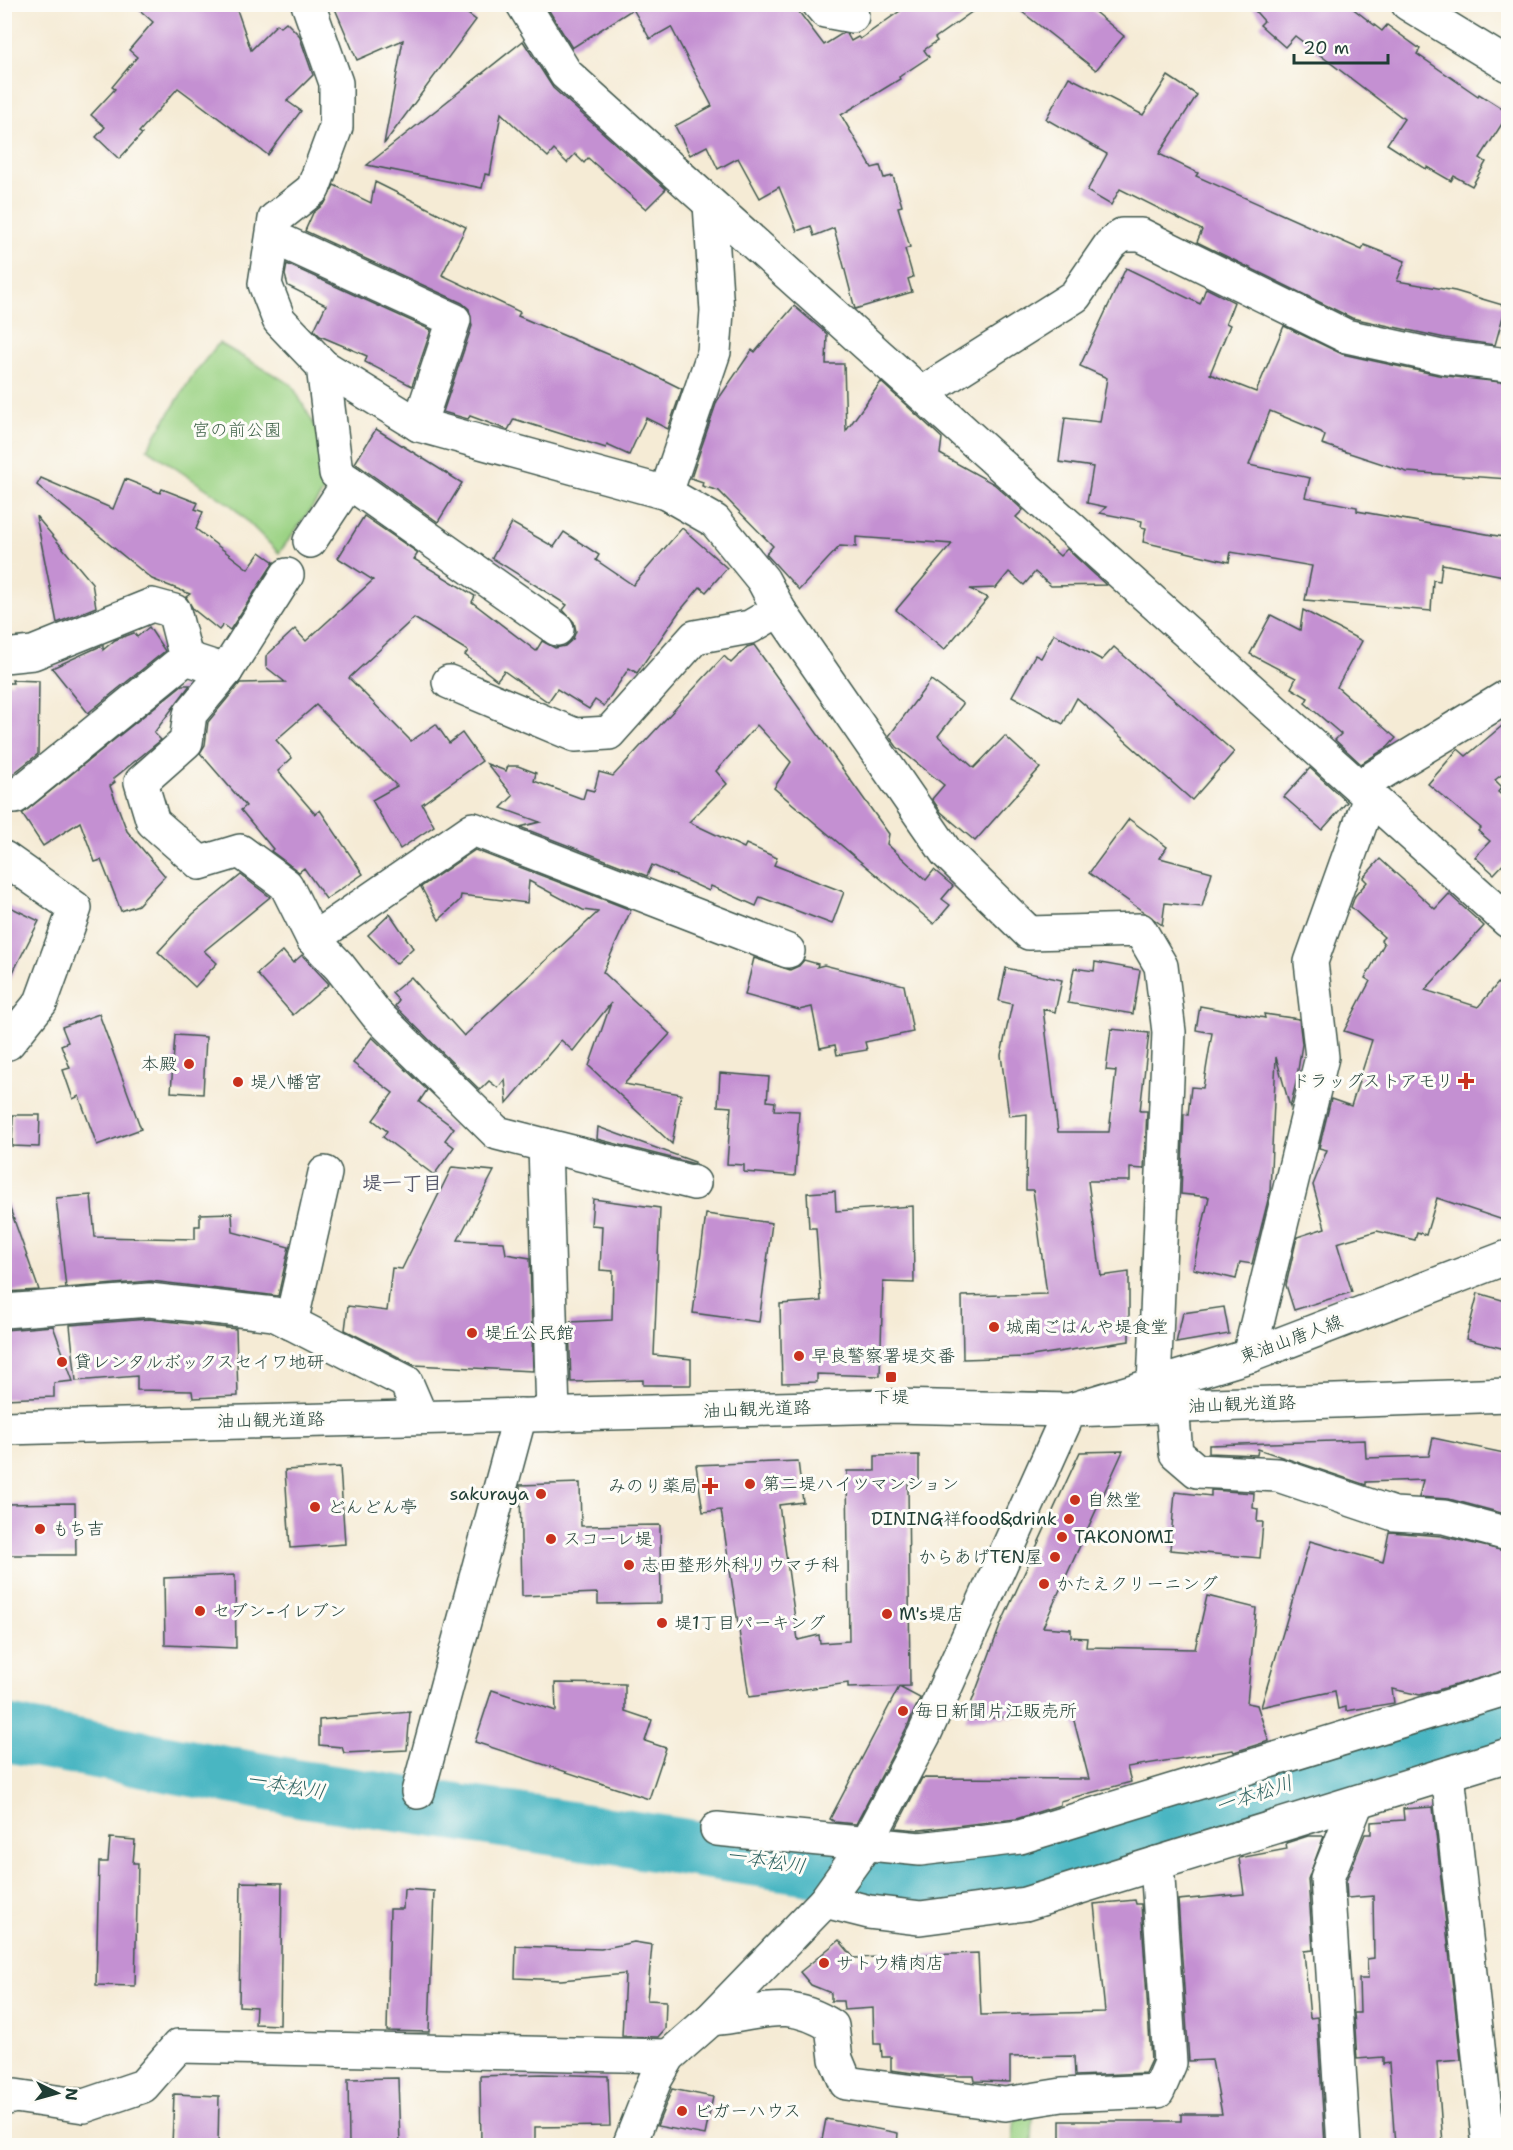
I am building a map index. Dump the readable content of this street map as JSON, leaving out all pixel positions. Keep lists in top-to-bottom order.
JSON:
{
  "streets": {
    "street": ["東油山唐人線", "油山観光道路"]
  },
  "crossings": [
    ["東油山唐人線", "油山観光道路"]
  ],
  "districts": ["堤一丁目"],
  "water": ["一本松川"],
  "parks": ["宮の前公園"],
  "places": {
    "other": [
      "本殿",
      "堤八幡宮",
      "城南ごはんや堤食堂",
      "堤丘公民館",
      "早良警察署堤交番",
      "貸レンタルボックスセイワ地研",
      "第二堤ハイツマンション",
      "sakuraya",
      "自然堂",
      "どんどん亭",
      "DINING祥food&drink",
      "もち吉",
      "TAKONOMI",
      "スコーレ堤",
      "からあげTEN屋",
      "志田整形外科リウマチ科",
      "かたえクリーニング",
      "セブン-イレブン",
      "M's堤店",
      "堤1丁目パーキング",
      "毎日新聞片江販売所",
      "サトウ精肉店",
      "ビガーハウス"
    ],
    "health": ["ドラッグストアモリ", "みのり薬局"],
    "transit": ["下堤"]
  },
  "scale_bar": "20 m",
  "north": "right"
}
